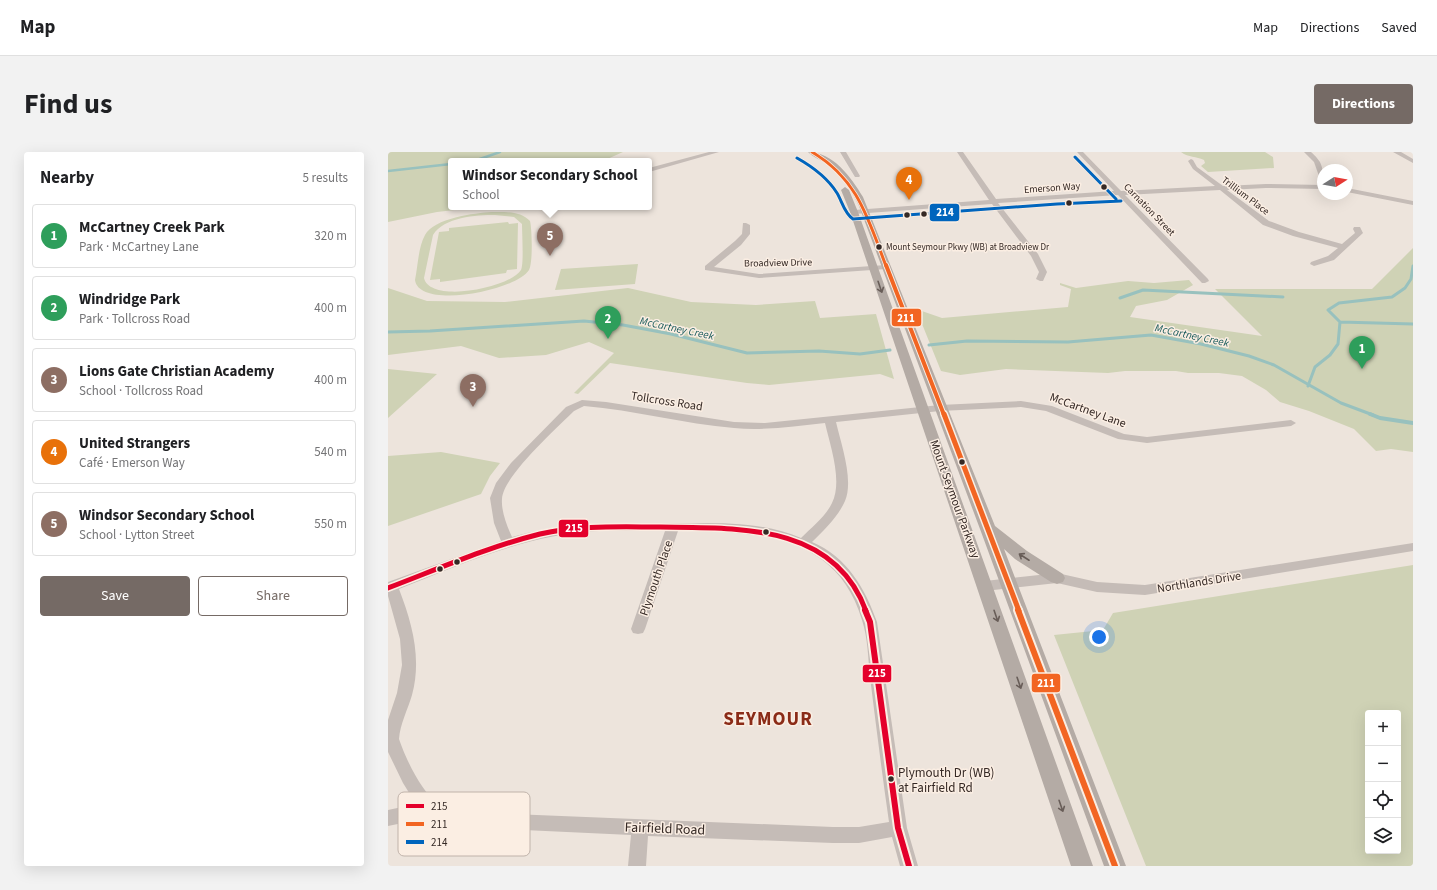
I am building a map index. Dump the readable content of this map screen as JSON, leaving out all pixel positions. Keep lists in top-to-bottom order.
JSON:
{
  "streets": {
    "main road": ["Mount Seymour Parkway"],
    "street": [
      "Emerson Way",
      "Trillium Place",
      "Carnation Street",
      "Broadview Drive",
      "Tollcross Road",
      "McCartney Lane",
      "Plymouth Place",
      "Northlands Drive",
      "Fairfield Road"
    ]
  },
  "crossings": [
    ["Emerson Way", "Trillium Place"],
    ["Emerson Way", "Carnation Street"],
    ["Emerson Way", "Mount Seymour Parkway"],
    ["Broadview Drive", "Mount Seymour Parkway"],
    ["Tollcross Road", "McCartney Lane"],
    ["Tollcross Road", "Mount Seymour Parkway"],
    ["McCartney Lane", "Mount Seymour Parkway"],
    ["Mount Seymour Parkway", "Northlands Drive"]
  ],
  "districts": ["SEYMOUR"],
  "water": ["McCartney Creek"],
  "places": ["Mount Seymour Pkwy (WB) at Broadview Dr", "Plymouth Dr (WB) at Fairfield Rd"],
  "lines": ["transit line 211", "transit line 214", "transit line 215"],
  "legend": ["215", "211", "214"],
  "north": "right",
  "page": {
    "header": "Map",
    "nav": ["Map", "Directions", "Saved"],
    "title": "Find us",
    "buttons": [
      "Directions",
      ["Save", "Share"]
    ],
    "heading": ["Nearby", "5 results"],
    "popup": ["Windsor Secondary School", "School"],
    "pins": [
      "4",
      "5",
      "2",
      "1",
      "3"
    ],
    "list": [
      {
        "mark": "1",
        "name": "McCartney Creek Park",
        "note": "Park · McCartney Lane",
        "value": "320 m"
      },
      {
        "mark": "2",
        "name": "Windridge Park",
        "note": "Park · Tollcross Road",
        "value": "400 m"
      },
      {
        "mark": "3",
        "name": "Lions Gate Christian Academy",
        "note": "School · Tollcross Road",
        "value": "400 m"
      },
      {
        "mark": "4",
        "name": "United Strangers",
        "note": "Café · Emerson Way",
        "value": "540 m"
      },
      {
        "mark": "5",
        "name": "Windsor Secondary School",
        "note": "School · Lytton Street",
        "value": "550 m"
      }
    ],
    "map_buttons": ["+", "−"]
  }
}
